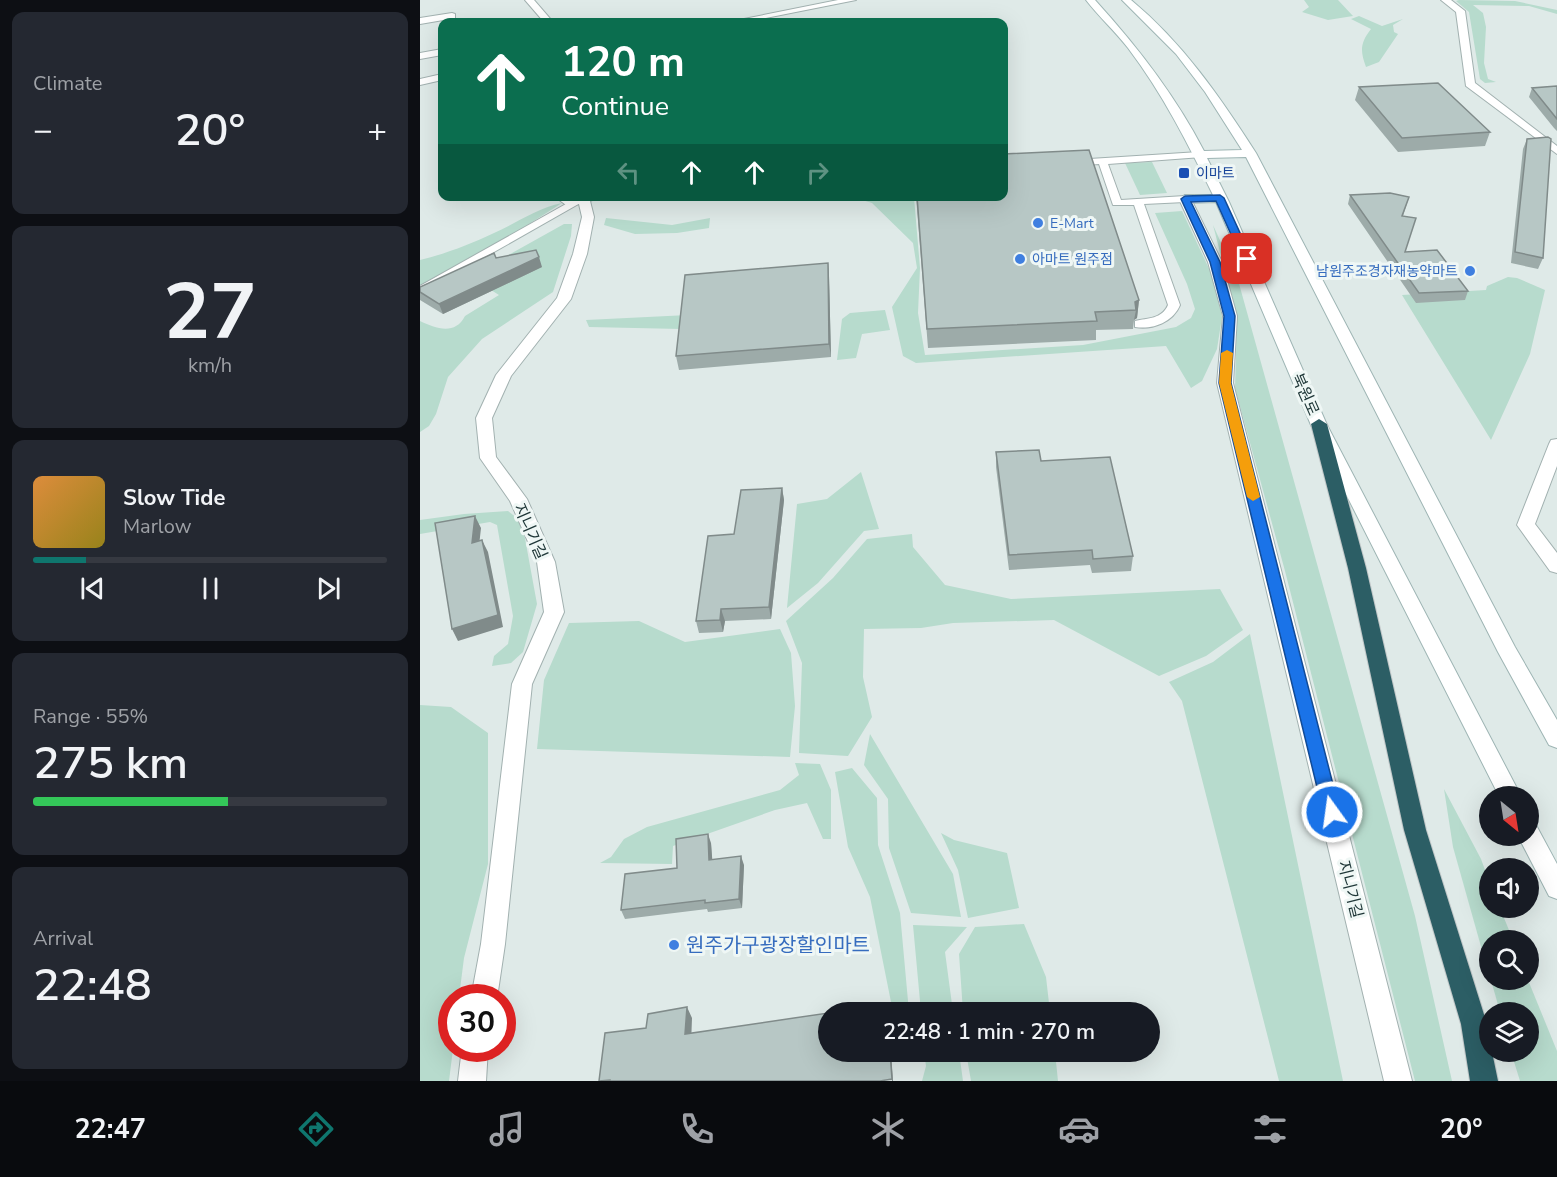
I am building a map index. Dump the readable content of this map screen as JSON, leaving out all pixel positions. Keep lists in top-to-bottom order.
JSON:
{
  "streets": {
    "street": ["북원로", "지니기길"]
  },
  "places": {
    "transit": ["이마트"],
    "other": [
      "E-Mart",
      "아마트 원주점",
      "남원주조경자재농약마트",
      "원주가구광장할인마트"
    ]
  },
  "north": "bottom right",
  "page": {
    "tile": [
      "Climate",
      ["27", "km/h"],
      ["Range · 55%", "275 km"],
      ["Arrival", "22:48"]
    ],
    "turn": ["120 m", "Continue"],
    "heat": ["−", "20°", "+"],
    "song": ["Slow Tide", "Marlow"],
    "limit": "30",
    "trip": "22:48 · 1 min · 270 m",
    "tabs": ["22:47", "20°"]
  }
}
